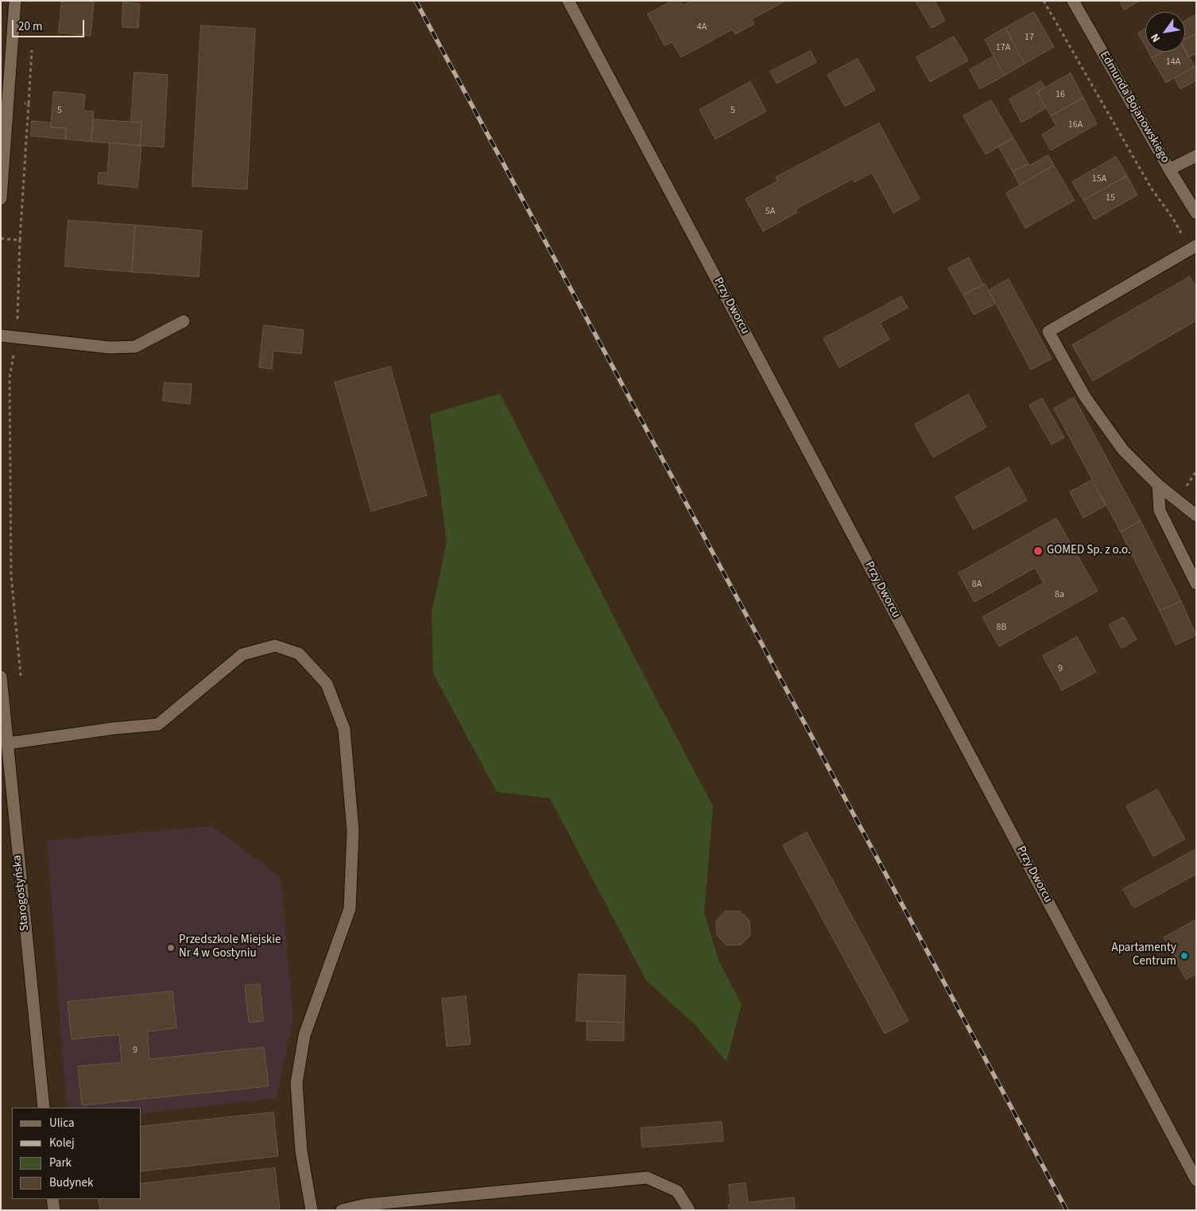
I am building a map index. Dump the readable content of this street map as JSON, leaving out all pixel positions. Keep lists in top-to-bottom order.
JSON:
{
  "streets": {
    "street": ["Edmunda Bojanowskiego", "Przy Dworcu", "Starogostyńska"]
  },
  "places": ["GOMED Sp. z o.o.", "Przedszkole Miejskie Nr 4 w Gostyniu", "Apartamenty Centrum"],
  "house_numbers": [
    "4A",
    "17",
    "17A",
    "14A",
    "16",
    "5",
    "5",
    "16A",
    "15A",
    "15",
    "5A",
    "8A",
    "8a",
    "8B",
    "9",
    "9"
  ],
  "legend": [
    "Ulica",
    "Kolej",
    "Park",
    "Budynek"
  ],
  "scale_bar": "20 m",
  "north": "bottom left"
}
